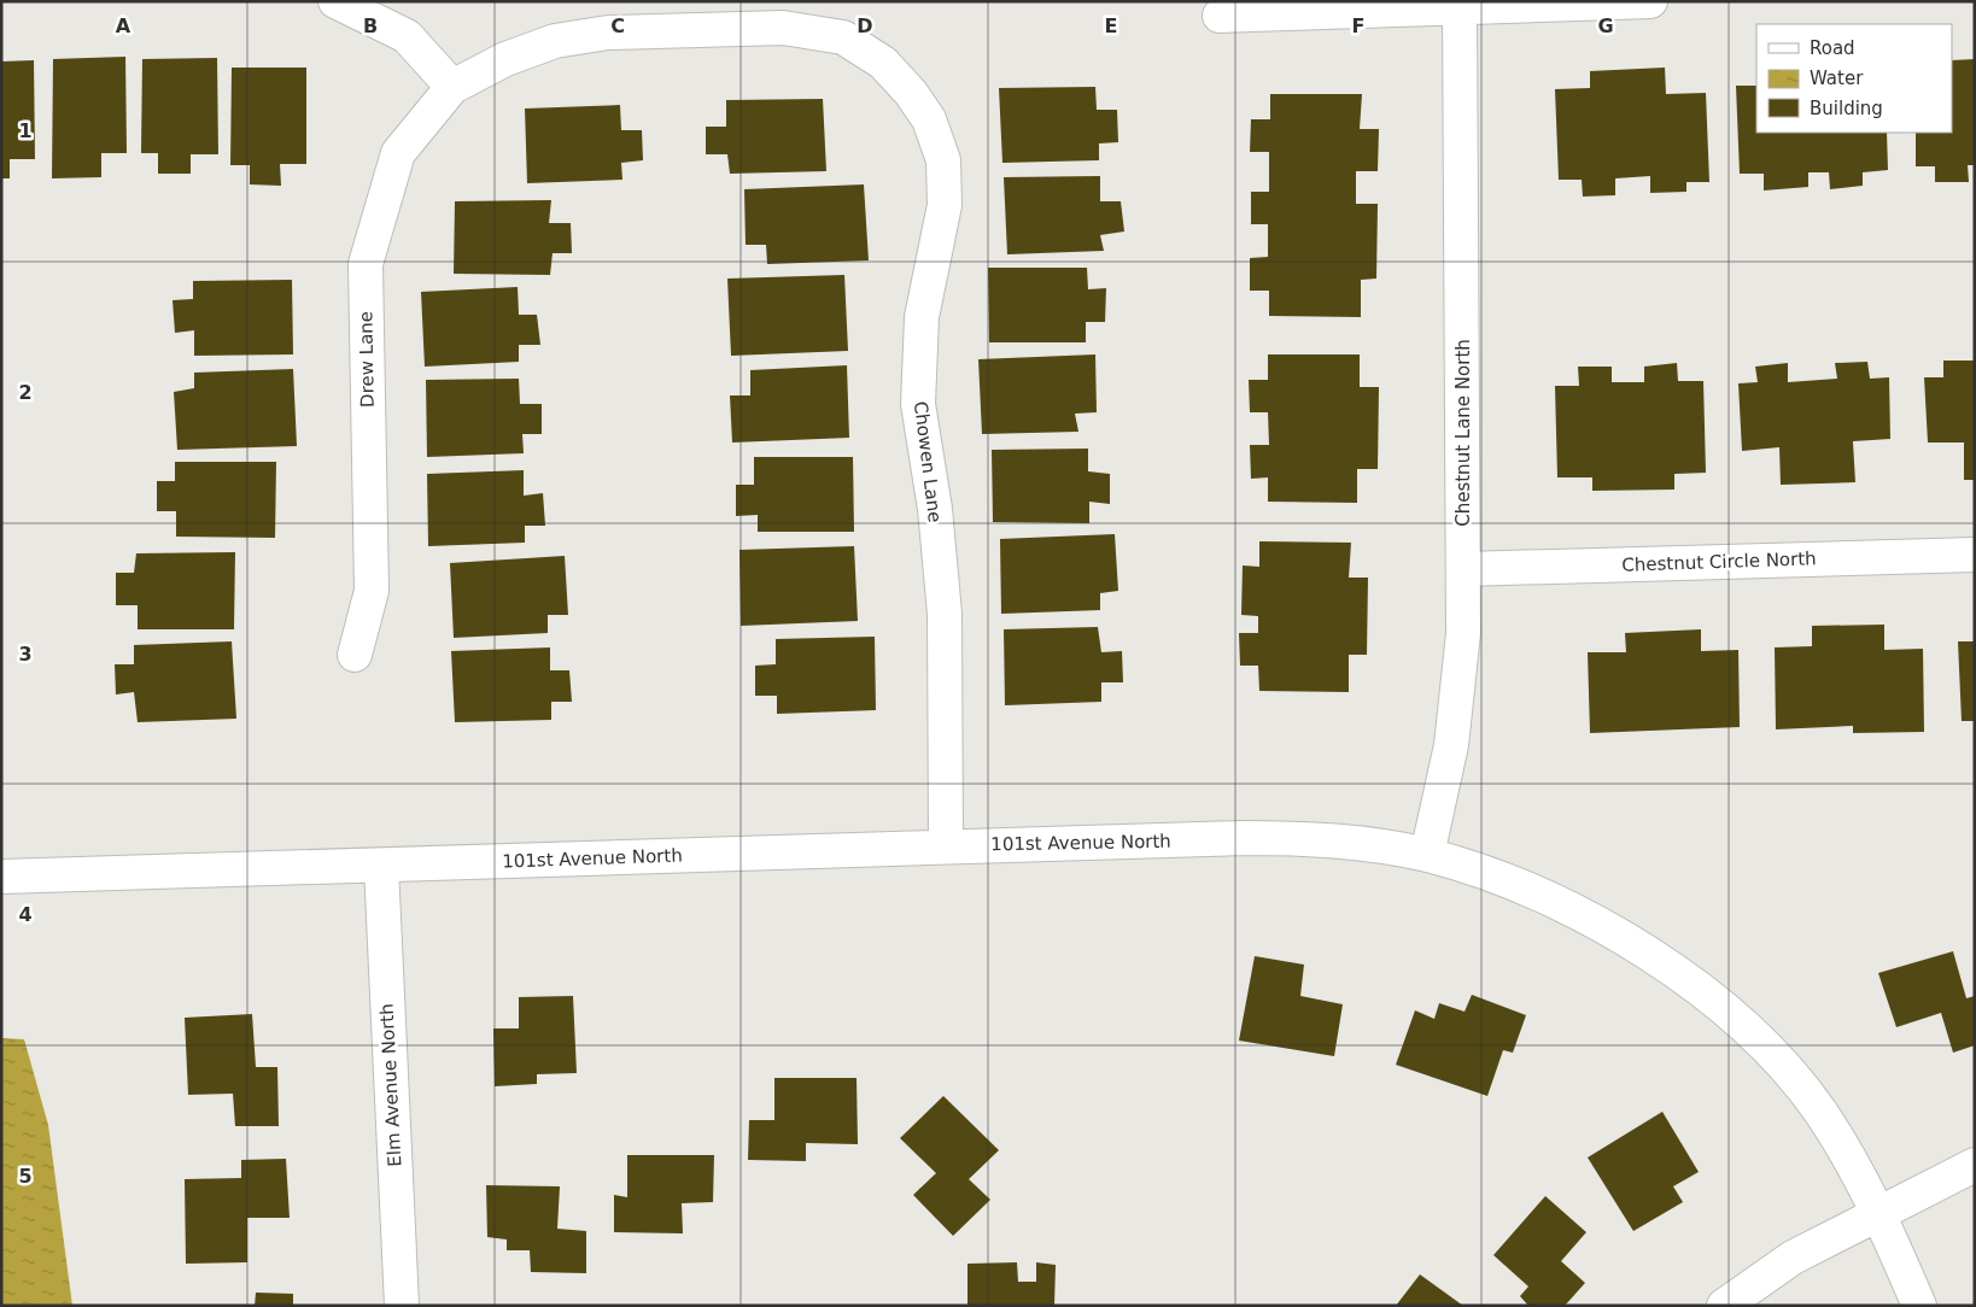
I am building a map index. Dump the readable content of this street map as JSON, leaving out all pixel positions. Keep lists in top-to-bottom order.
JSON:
{
  "streets": {
    "street": [
      "Drew Lane",
      "Chestnut Lane North",
      "Chowen Lane",
      "Chestnut Circle North",
      "101st Avenue North",
      "Elm Avenue North"
    ]
  },
  "crossings": [
    ["Drew Lane", "Chowen Lane"],
    ["Chestnut Lane North", "Chestnut Circle North"],
    ["Chestnut Lane North", "101st Avenue North"],
    ["Chowen Lane", "101st Avenue North"],
    ["101st Avenue North", "Elm Avenue North"]
  ],
  "legend": ["Road", "Water", "Building"],
  "grid": {
    "columns": [
      "A",
      "B",
      "C",
      "D",
      "E",
      "F",
      "G"
    ],
    "rows": [
      "1",
      "2",
      "3",
      "4",
      "5"
    ]
  }
}
